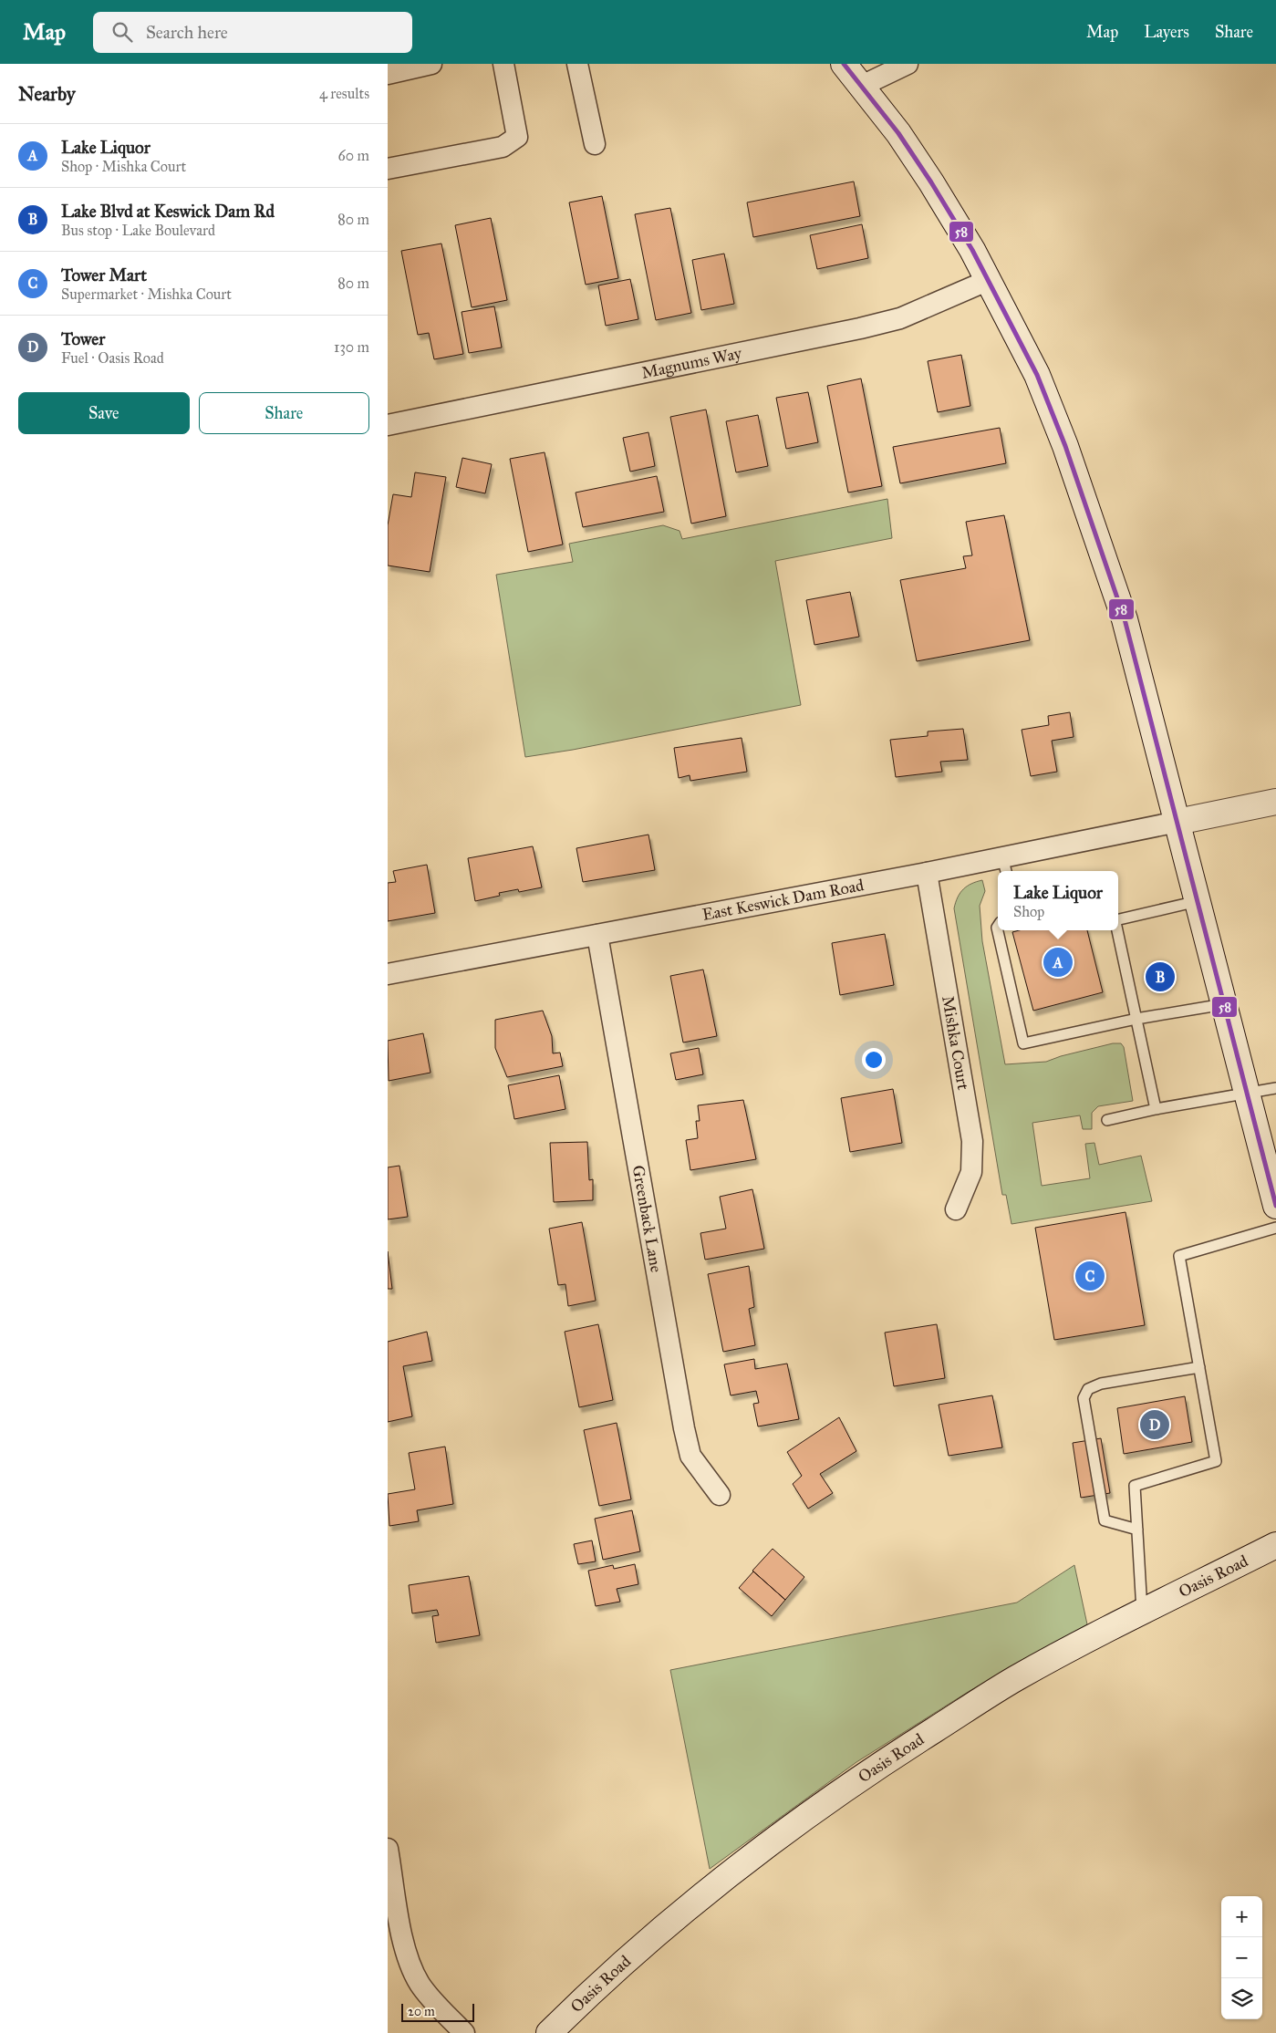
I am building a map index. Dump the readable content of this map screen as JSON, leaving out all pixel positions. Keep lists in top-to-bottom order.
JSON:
{
  "streets": {
    "main road": ["Oasis Road"],
    "street": [
      "Magnums Way",
      "East Keswick Dam Road",
      "Mishka Court",
      "Greenback Lane"
    ]
  },
  "crossings": [
    ["East Keswick Dam Road", "Mishka Court"],
    ["East Keswick Dam Road", "Greenback Lane"]
  ],
  "lines": ["transit line 58"],
  "scale_bar": "20 m",
  "page": {
    "header": "Map",
    "search": "Search here",
    "nav": ["Map", "Layers", "Share"],
    "heading": ["Nearby", "4 results"],
    "list": [
      {
        "mark": "A",
        "name": "Lake Liquor",
        "note": "Shop · Mishka Court",
        "value": "60 m"
      },
      {
        "mark": "B",
        "name": "Lake Blvd at Keswick Dam Rd",
        "note": "Bus stop · Lake Boulevard",
        "value": "80 m"
      },
      {
        "mark": "C",
        "name": "Tower Mart",
        "note": "Supermarket · Mishka Court",
        "value": "80 m"
      },
      {
        "mark": "D",
        "name": "Tower",
        "note": "Fuel · Oasis Road",
        "value": "130 m"
      }
    ],
    "buttons": ["Save", "Share"],
    "popup": ["Lake Liquor", "Shop"],
    "pins": [
      "A",
      "B",
      "C",
      "D"
    ],
    "map_buttons": ["+", "−"],
    "scale": "20 m"
  }
}
